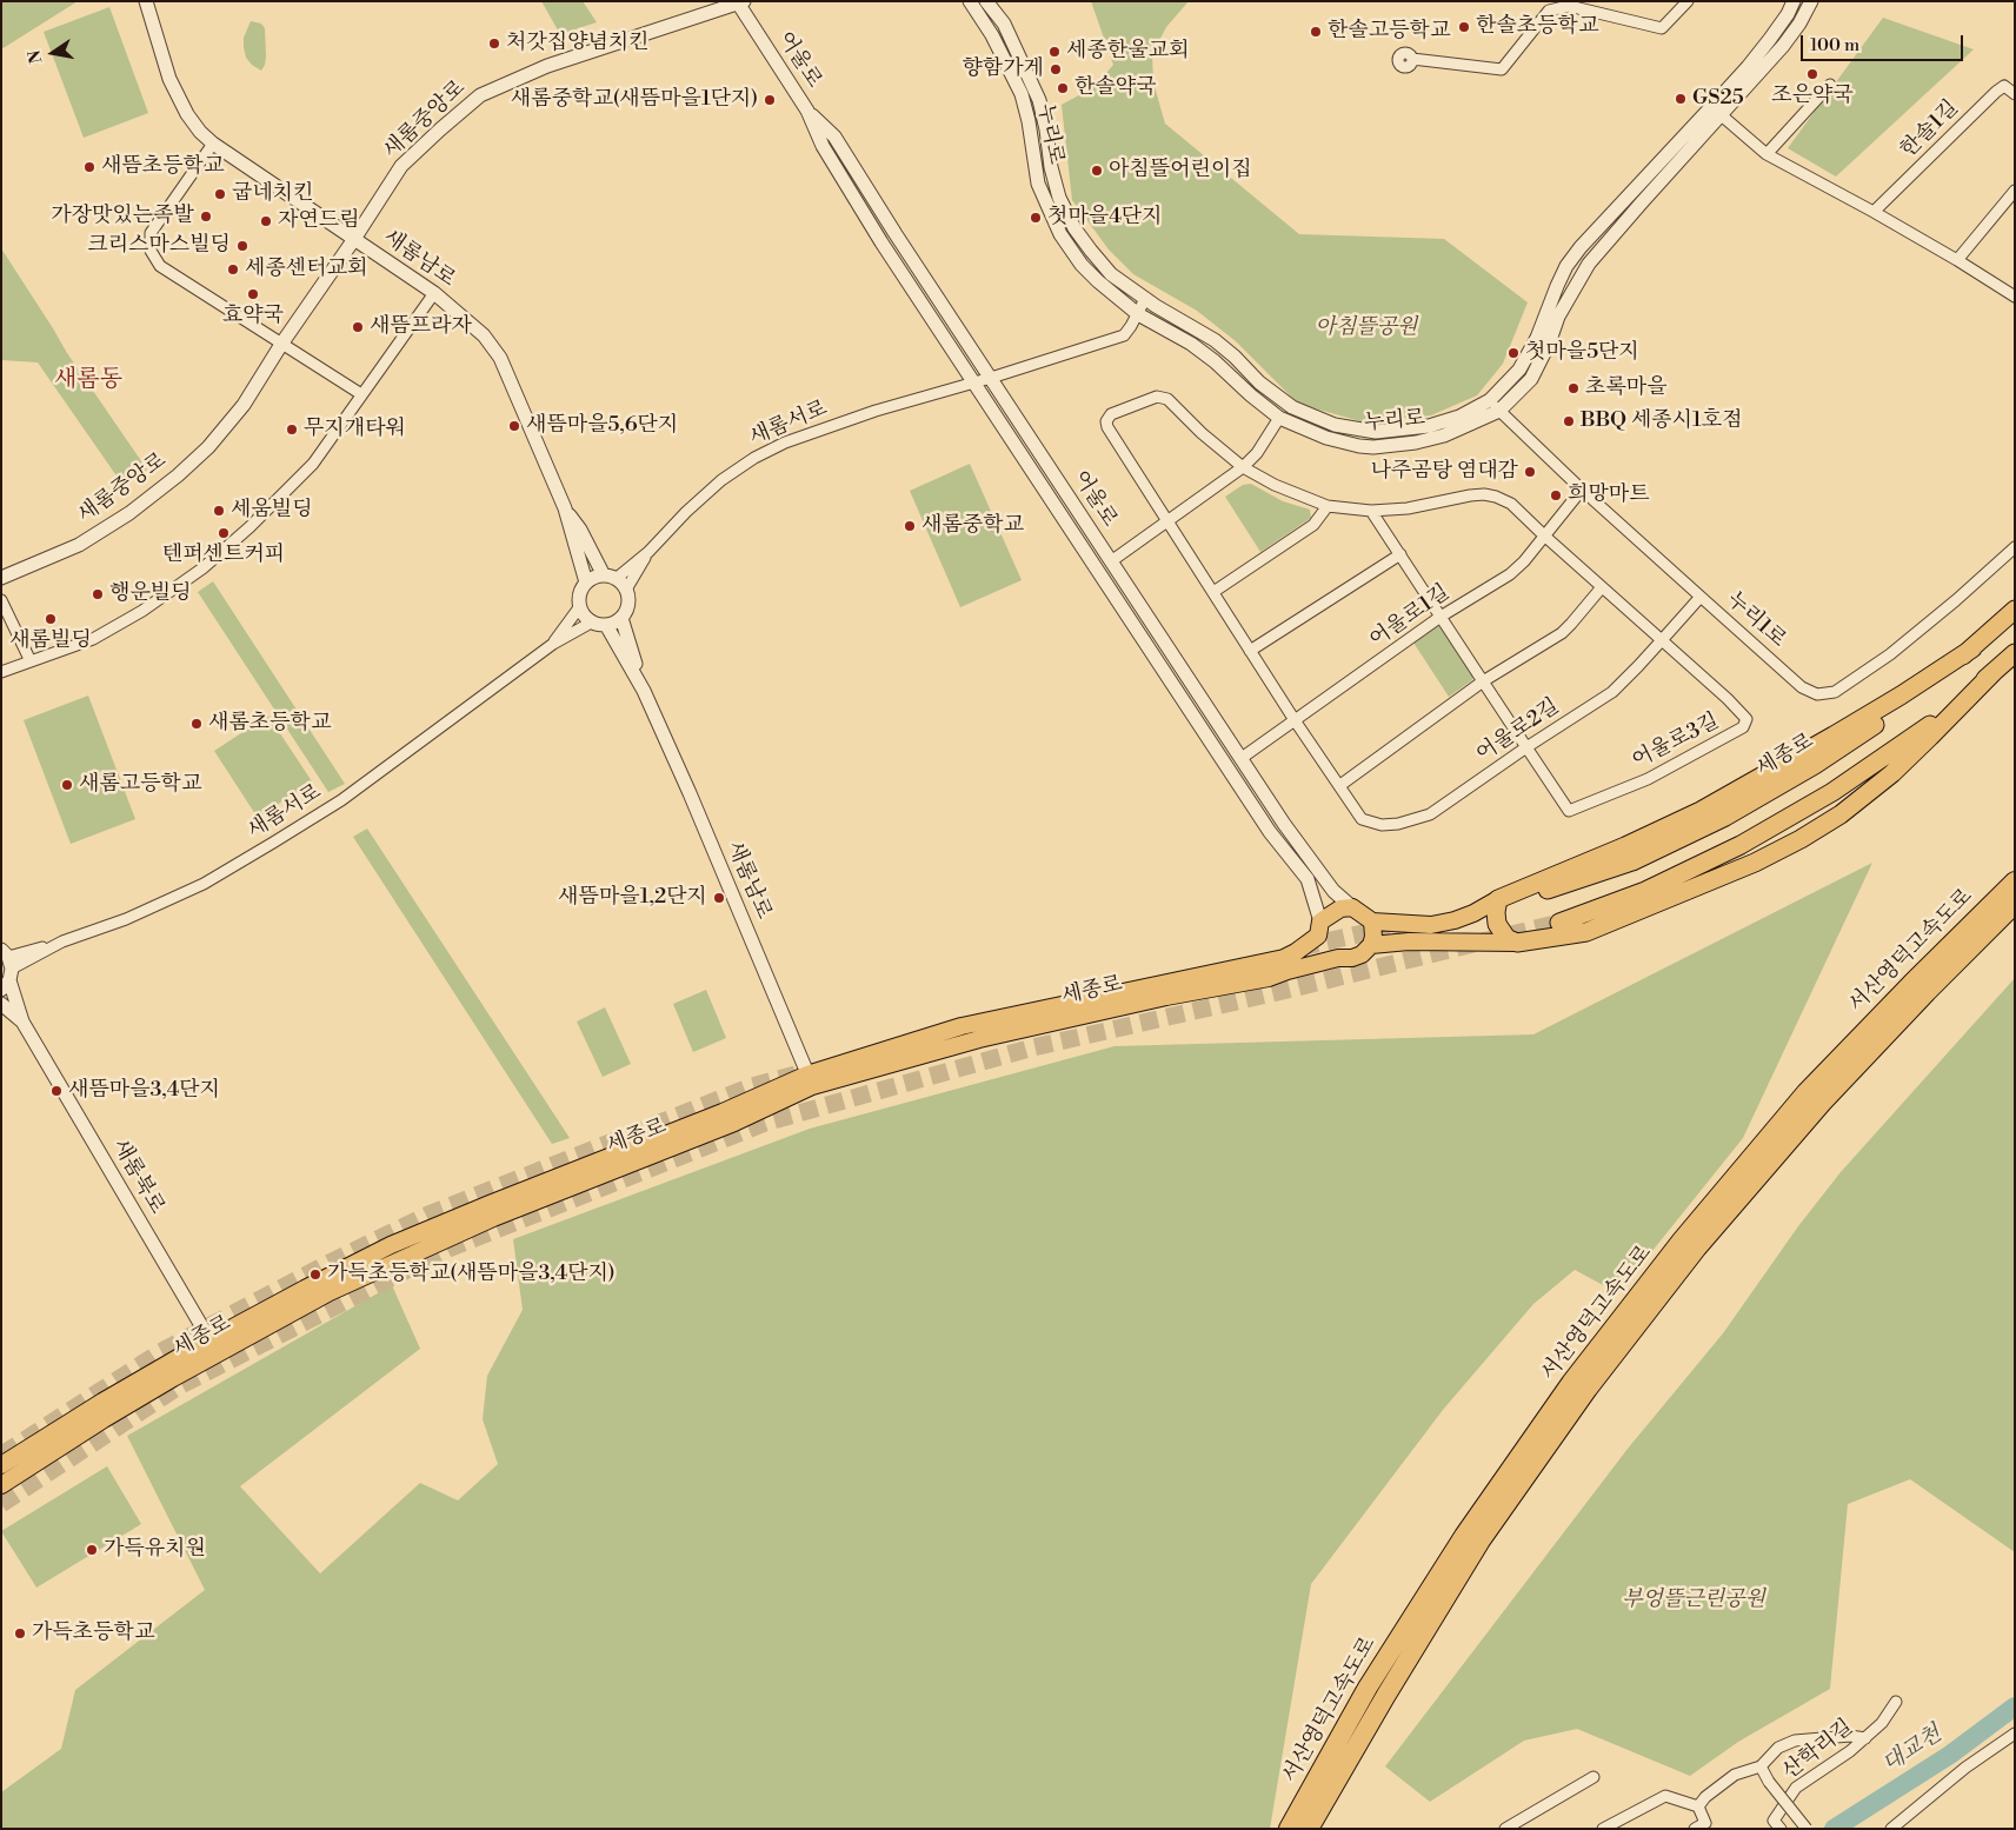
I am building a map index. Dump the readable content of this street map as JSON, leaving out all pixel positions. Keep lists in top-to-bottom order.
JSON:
{
  "streets": {
    "highway": ["세종로", "서산영덕고속도로"],
    "street": [
      "어울로",
      "새롬중앙로",
      "한솔1길",
      "누리로",
      "새롬남로",
      "새롬서로",
      "어울로1길",
      "누리1로",
      "어울로2길",
      "어울로3길",
      "새롬북로",
      "산학리길"
    ]
  },
  "crossings": [
    ["어울로", "새롬중앙로"],
    ["어울로", "새롬서로"],
    ["어울로", "어울로1길"],
    ["어울로", "세종로"],
    ["새롬중앙로", "새롬남로"],
    ["누리로", "새롬서로"],
    ["누리로", "누리1로"],
    ["새롬남로", "세종로"],
    ["새롬서로", "새롬북로"],
    ["어울로1길", "누리1로"],
    ["어울로1길", "어울로2길"],
    ["어울로1길", "어울로3길"],
    ["누리1로", "어울로2길"],
    ["어울로2길", "어울로3길"],
    ["세종로", "새롬북로"]
  ],
  "districts": ["새롬동"],
  "water": ["대교천"],
  "parks": ["아침뜰공원", "부엉뜰근린공원"],
  "places": [
    "한솔초등학교",
    "한솔고등학교",
    "처갓집양념치킨",
    "세종한울교회",
    "향함가게",
    "조은약국",
    "한솔약국",
    "GS25",
    "새롬중학교(새뜸마을1단지)",
    "새뜸초등학교",
    "아침뜰어린이집",
    "굽네치킨",
    "가장맛있는족발",
    "첫마을4단지",
    "자연드림",
    "크리스마스빌딩",
    "세종센터교회",
    "효약국",
    "새뜸프라자",
    "첫마을5단지",
    "초록마을",
    "BBQ 세종시1호점",
    "새뜸마을5,6단지",
    "무지개타워",
    "나주곰탕 염대감",
    "희망마트",
    "세움빌딩",
    "새롬중학교",
    "텐퍼센트커피",
    "행운빌딩",
    "새롬빌딩",
    "새롬초등학교",
    "새롬고등학교",
    "새뜸마을1,2단지",
    "새뜸마을3,4단지",
    "가득초등학교(새뜸마을3,4단지)",
    "가득유치원",
    "가득초등학교"
  ],
  "scale_bar": "100 m",
  "north": "left"
}
